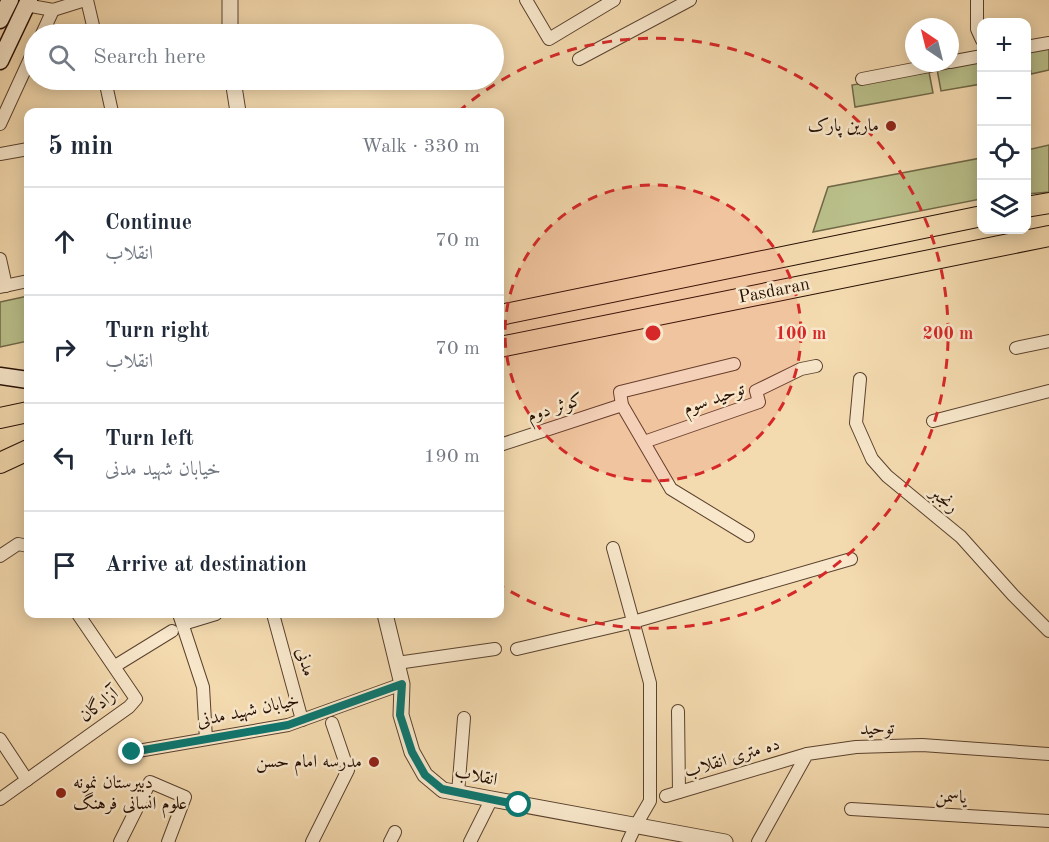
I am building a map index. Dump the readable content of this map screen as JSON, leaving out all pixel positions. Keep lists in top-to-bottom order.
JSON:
{
  "streets": {
    "highway": ["Pasdaran"],
    "street": [
      "توحید سوم",
      "کوثر دوم",
      "رنجبر",
      "مدنی",
      "آزادگان",
      "خیابان شهید مدنی",
      "توحید",
      "ده متری انقلاب",
      "انقلاب",
      "یاسمن"
    ]
  },
  "crossings": [
    ["مدنی", "خیابان شهید مدنی"],
    ["خیابان شهید مدنی", "انقلاب"],
    ["توحید", "ده متری انقلاب"]
  ],
  "places": ["مارین پارک", "مدرسه امام حسن", "دبیرستان نمونه علوم انسانی فرهنگ"],
  "north": "top left",
  "page": {
    "map_buttons": ["+", "−"],
    "search": "Search here",
    "heading": ["5 min", "Walk · 330 m"],
    "list": [
      ["Continue", "انقلاب", "70 m"],
      ["Turn right", "انقلاب", "70 m"],
      ["Turn left", "خیابان شهید مدنی", "190 m"],
      "Arrive at destination"
    ]
  },
  "rings": ["100 m", "200 m"]
}
